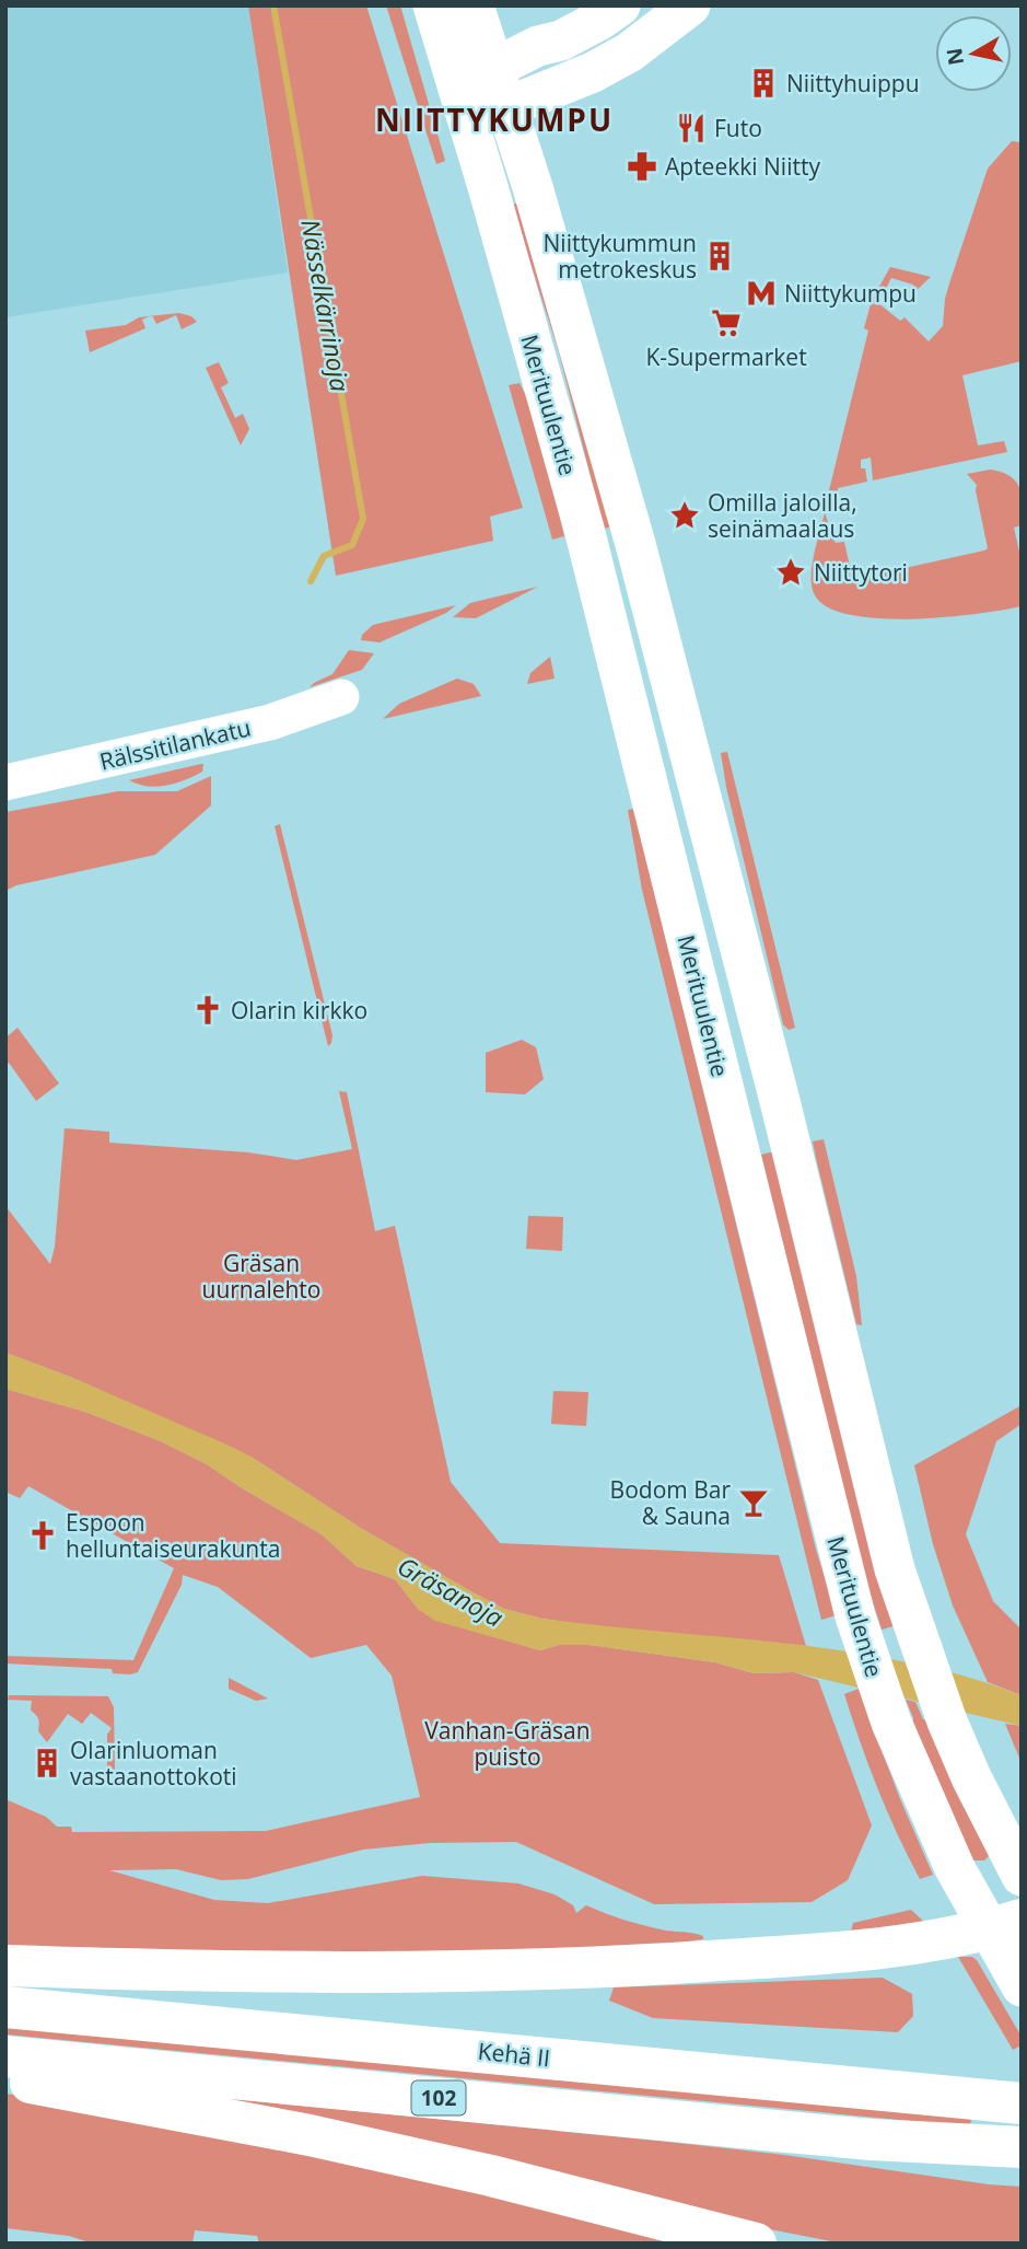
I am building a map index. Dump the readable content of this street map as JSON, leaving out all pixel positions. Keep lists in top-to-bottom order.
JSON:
{
  "streets": {
    "highway": ["Kehä II", "102"],
    "main road": ["Merituulentie", "Rälssitilankatu"]
  },
  "districts": ["NIITTYKUMPU"],
  "water": ["Nässelkärrinoja", "Gräsanoja"],
  "parks": ["Gräsan uurnalehto", "Vanhan-Gräsan puisto"],
  "places": {
    "building": ["Niittyhuippu", "Niittykummun metrokeskus", "Olarinluoman vastaanottokoti"],
    "restaurant": ["Futo"],
    "pharmacy": ["Apteekki Niitty"],
    "metro station": ["Niittykumpu"],
    "supermarket": ["K-Supermarket"],
    "place": ["Omilla jaloilla, seinämaalaus", "Niittytori"],
    "church": ["Olarin kirkko", "Espoon helluntaiseurakunta"],
    "bar": ["Bodom Bar & Sauna"]
  },
  "north": "left"
}
